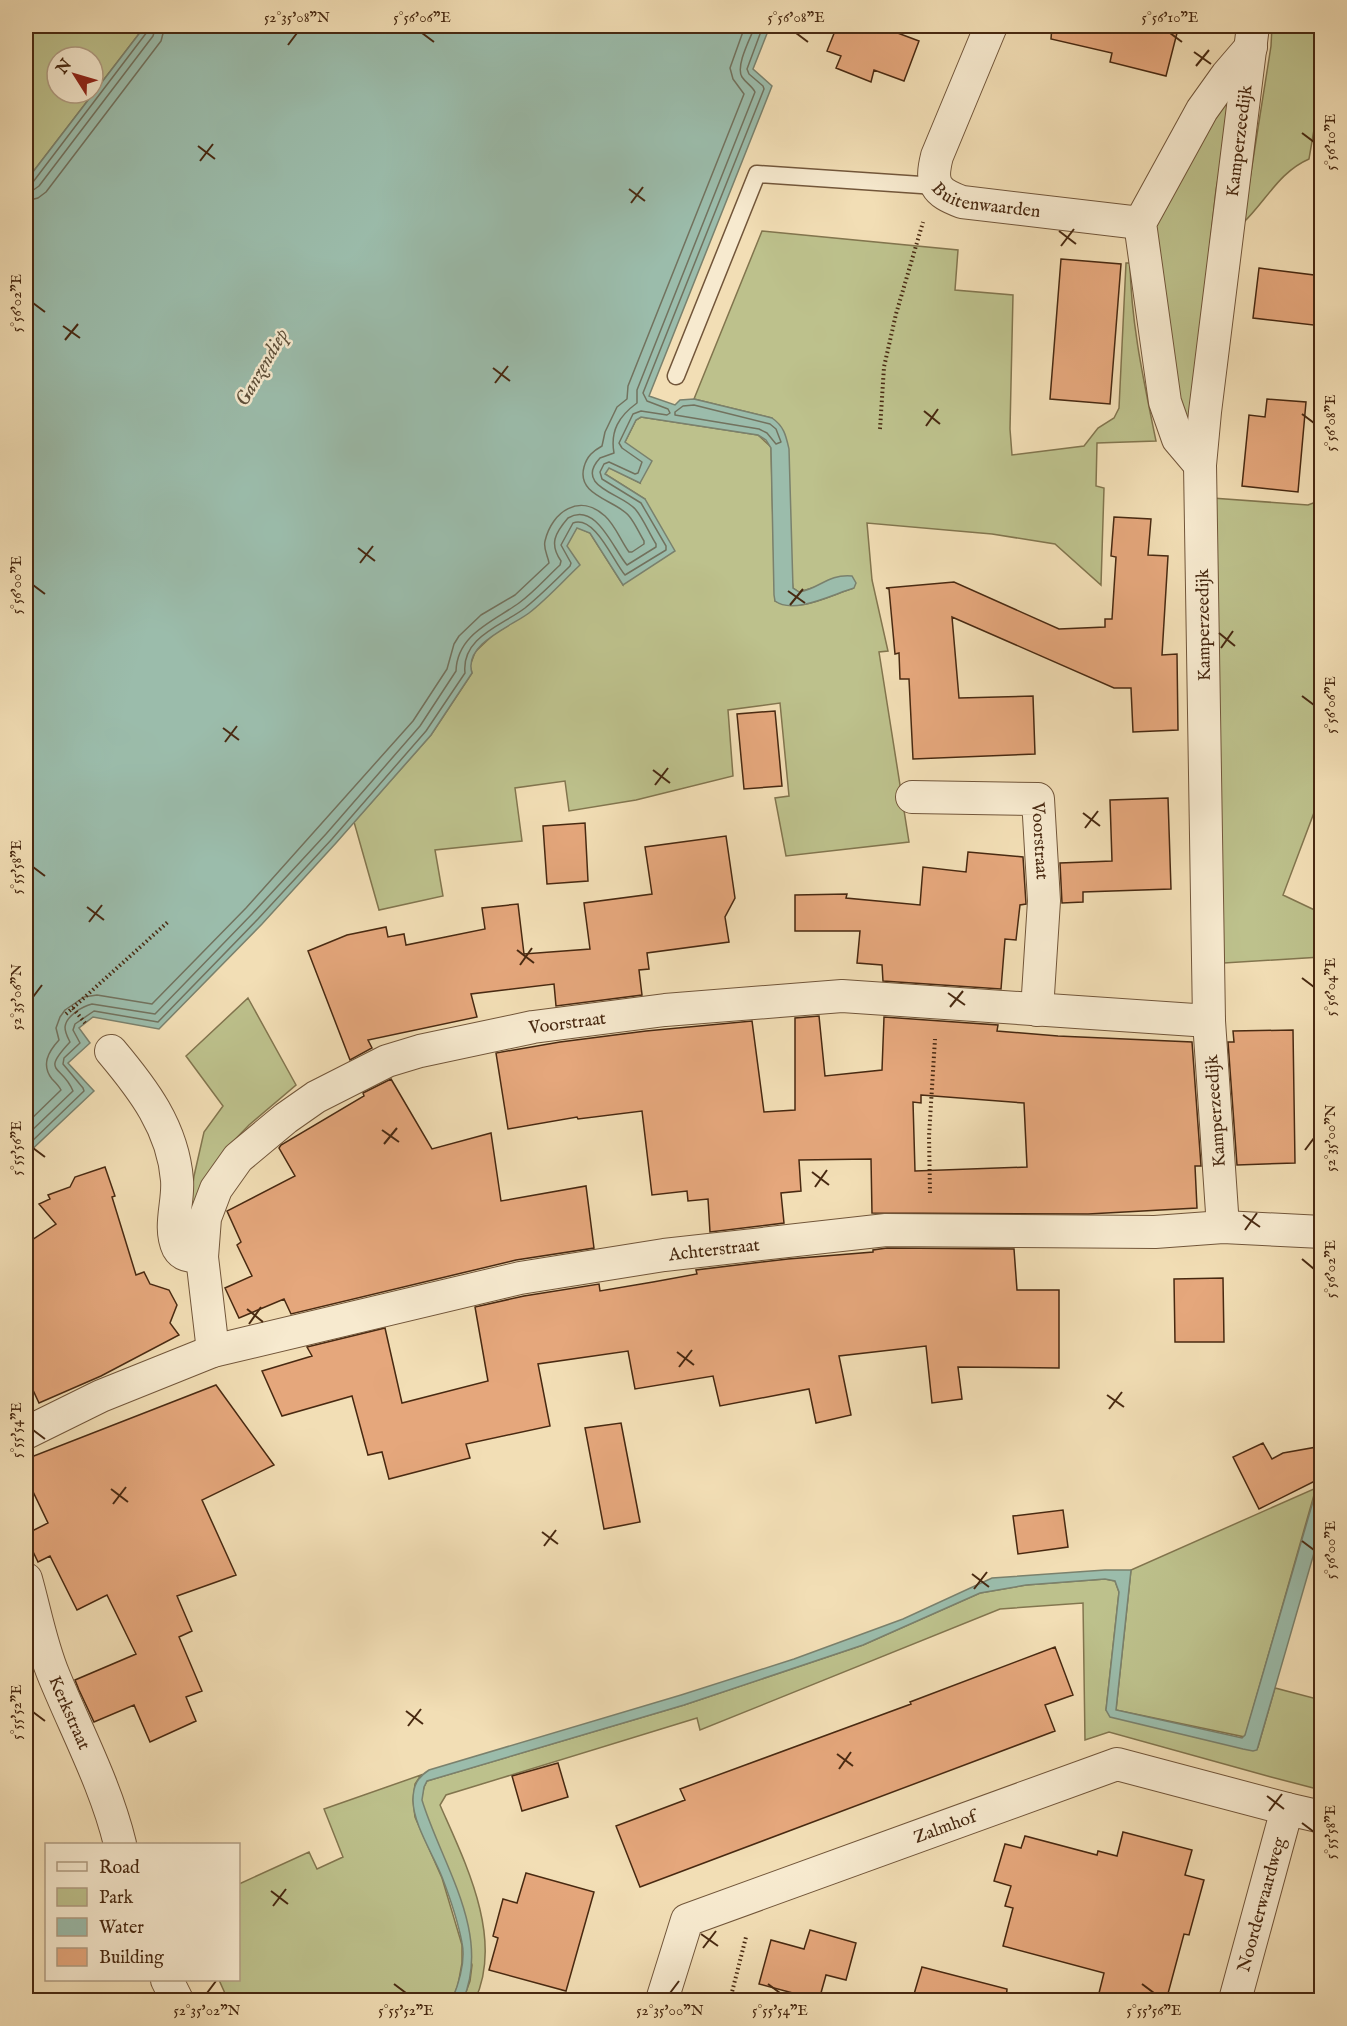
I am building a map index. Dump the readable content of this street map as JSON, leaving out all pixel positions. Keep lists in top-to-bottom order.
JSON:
{
  "streets": {
    "street": [
      "Kamperzeedijk",
      "Buitenwaarden",
      "Voorstraat",
      "Achterstraat",
      "Kerkstraat",
      "Zalmhof",
      "Noorderwaardweg"
    ]
  },
  "crossings": [
    ["Kamperzeedijk", "Voorstraat"],
    ["Kamperzeedijk", "Achterstraat"],
    ["Voorstraat", "Achterstraat"],
    ["Zalmhof", "Noorderwaardweg"]
  ],
  "water": ["Ganzendiep"],
  "legend": [
    "Road",
    "Park",
    "Water",
    "Building"
  ],
  "north": "top left",
  "coordinates": [
    "52°35'08\"N",
    "5°56'06\"E",
    "5°56'08\"E",
    "5°56'10\"E",
    "5°56'02\"E",
    "5°56'00\"E",
    "5°55'58\"E",
    "5°56'04\"E",
    "52°35'06\"N",
    "52°35'00\"N",
    "5°55'56\"E",
    "5°55'54\"E",
    "5°55'52\"E",
    "52°35'02\"N"
  ]
}
